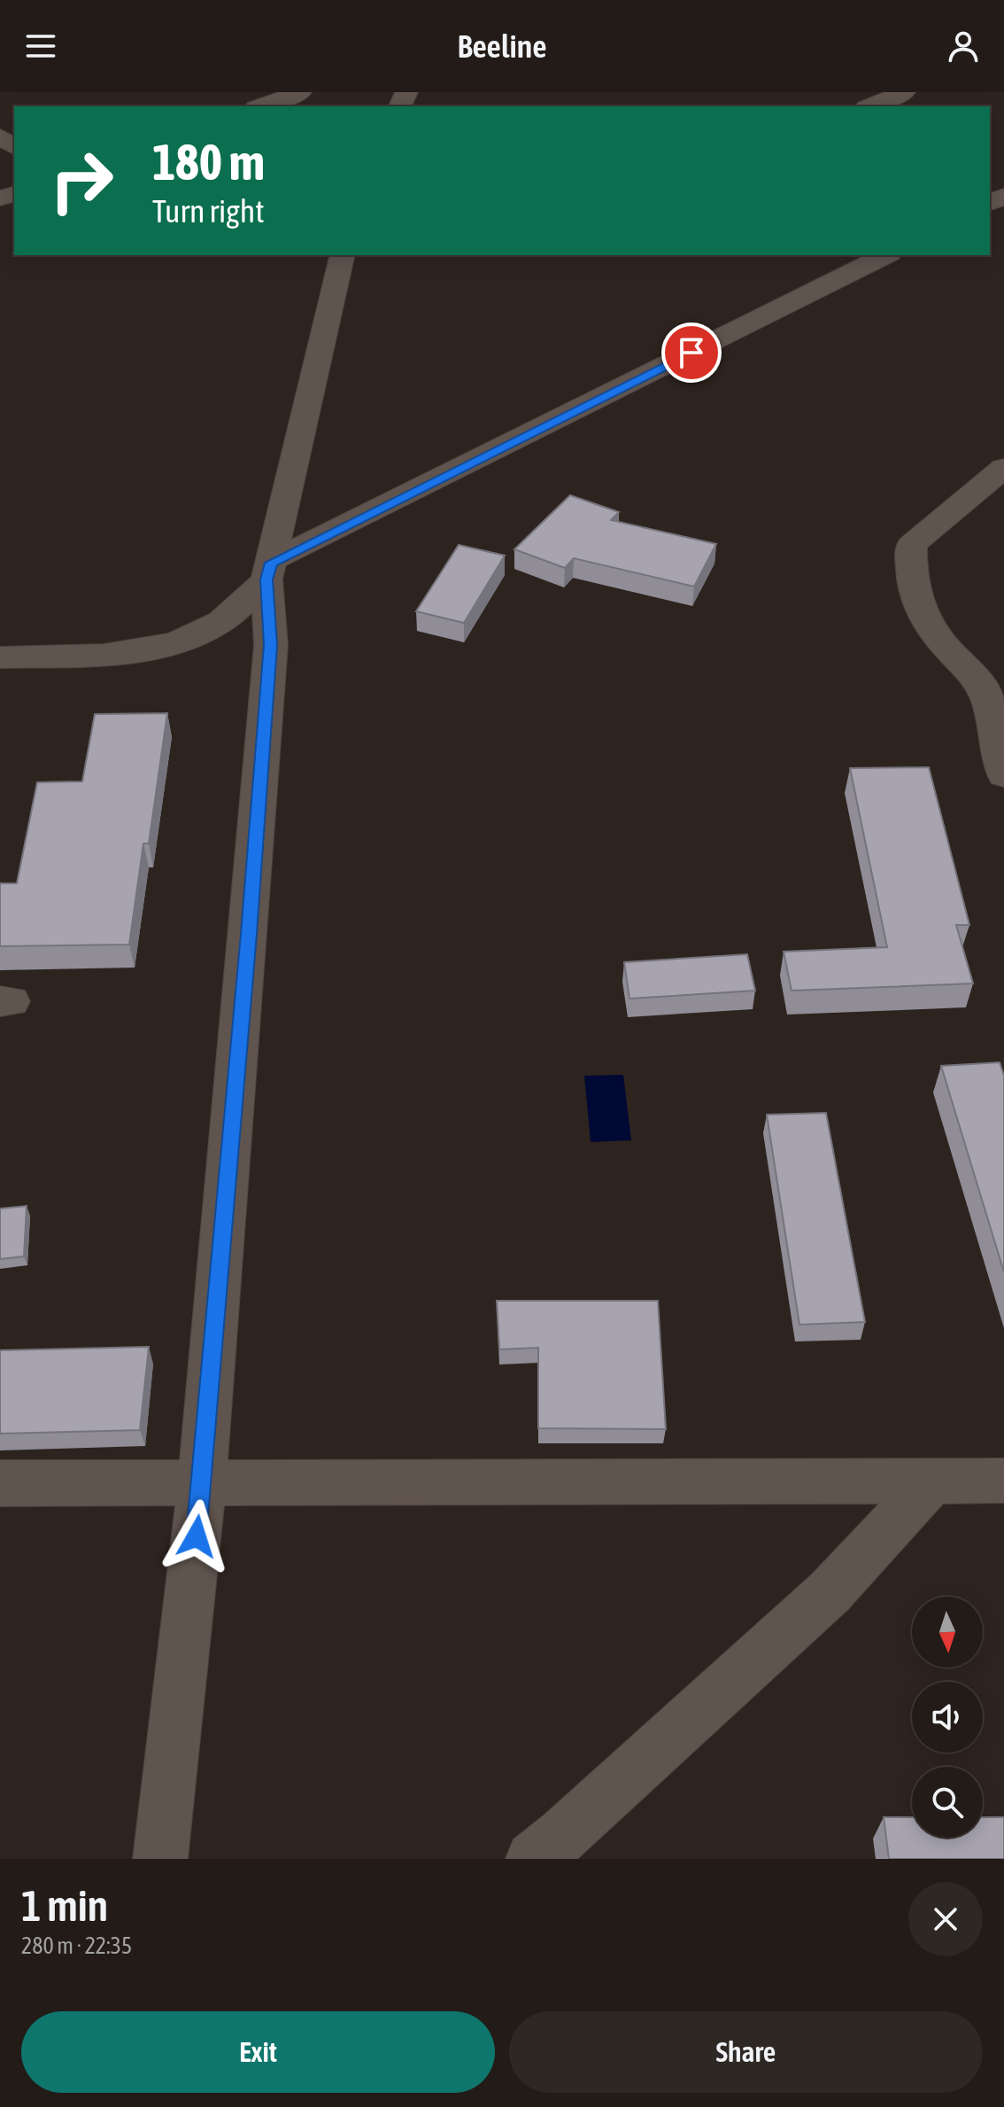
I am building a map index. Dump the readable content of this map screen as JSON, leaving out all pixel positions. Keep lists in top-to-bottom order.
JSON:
{
  "north": "bottom",
  "page": {
    "header": "Beeline",
    "turn": ["180 m", "Turn right"],
    "heading": ["1 min", "280 m · 22:35"],
    "buttons": ["Exit", "Share"]
  }
}
